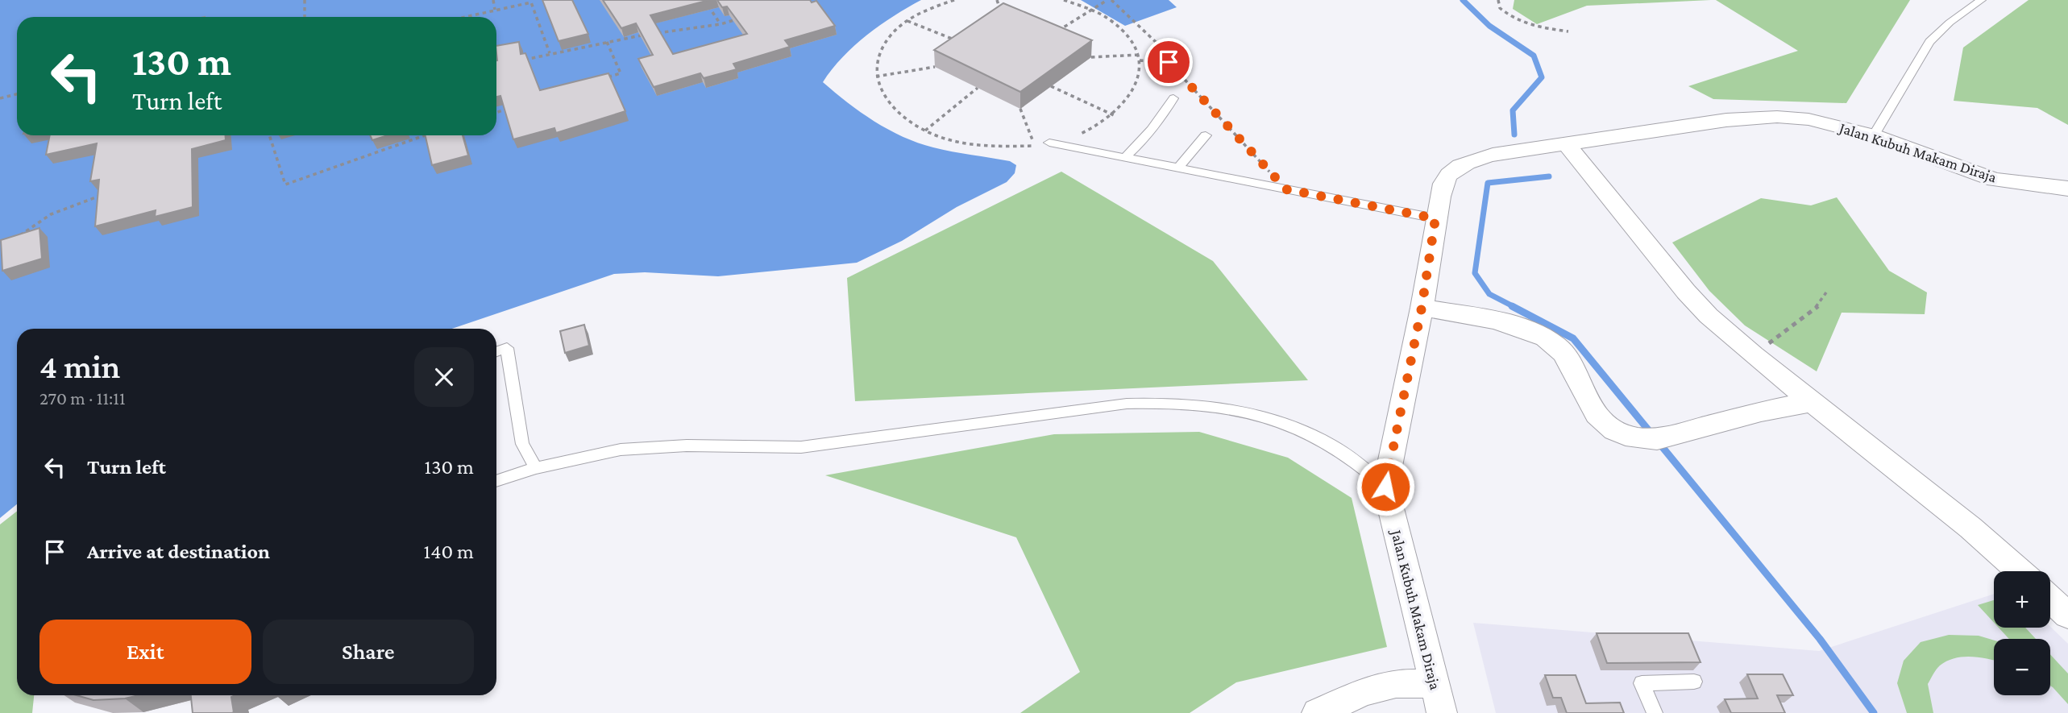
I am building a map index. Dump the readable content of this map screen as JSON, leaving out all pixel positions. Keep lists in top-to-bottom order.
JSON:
{
  "streets": {
    "street": ["Jalan Kubuh Makam Diraja"]
  },
  "page": {
    "turn": ["130 m", "Turn left"],
    "heading": ["4 min", "270 m · 11:11"],
    "list": [
      {
        "name": "Turn left",
        "value": "130 m"
      },
      {
        "name": "Arrive at destination",
        "value": "140 m"
      }
    ],
    "map_buttons": ["+", "−"],
    "buttons": ["Exit", "Share"]
  }
}
